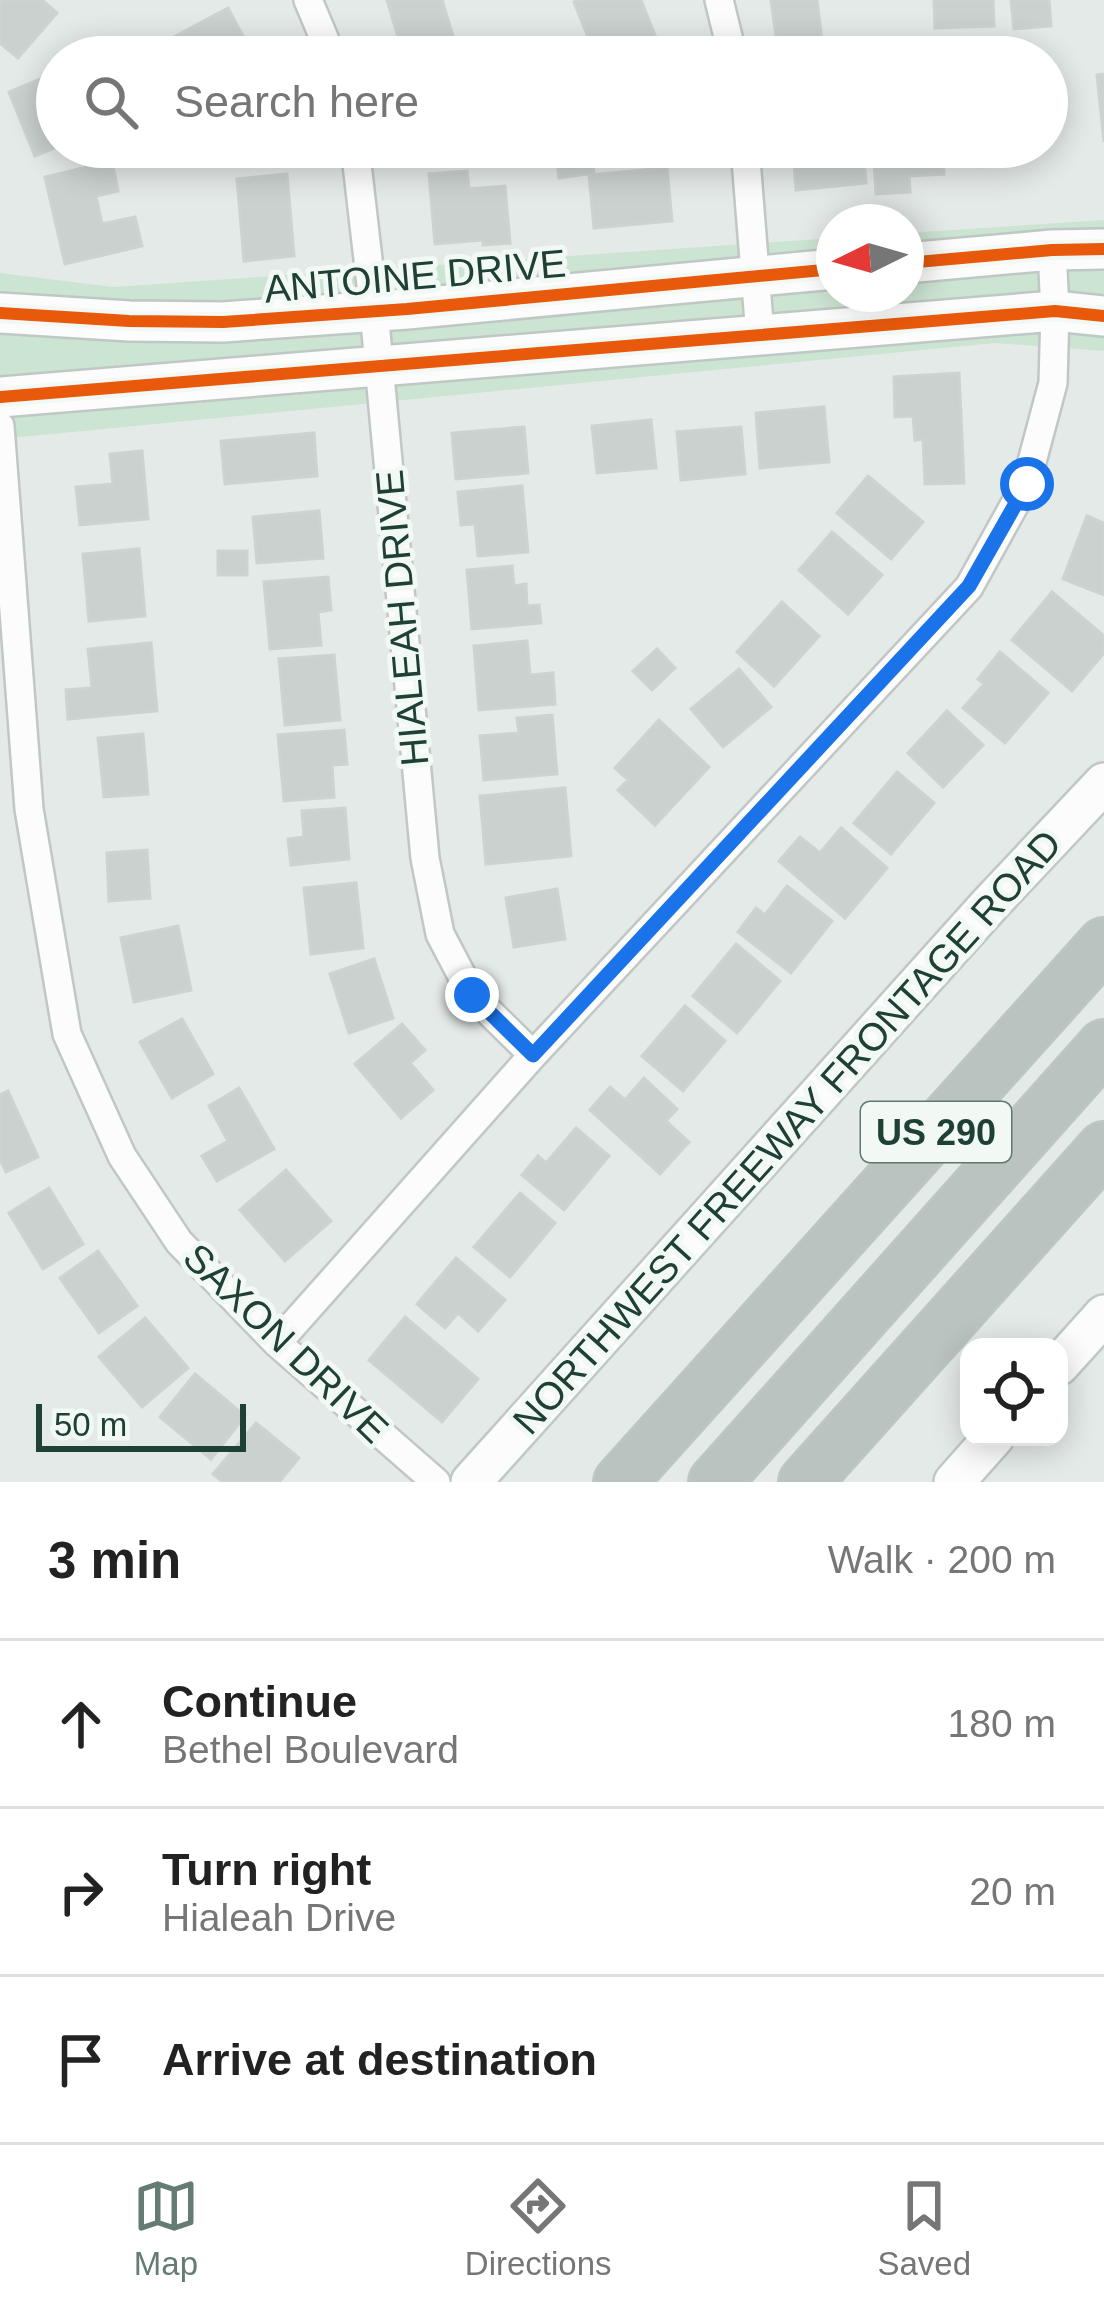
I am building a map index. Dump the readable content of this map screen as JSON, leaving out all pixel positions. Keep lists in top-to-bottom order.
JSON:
{
  "streets": {
    "highway": ["US 290"],
    "main road": ["ANTOINE DRIVE", "NORTHWEST FREEWAY FRONTAGE ROAD"],
    "street": ["HIALEAH DRIVE", "SAXON DRIVE"]
  },
  "crossings": [
    ["ANTOINE DRIVE", "HIALEAH DRIVE"]
  ],
  "scale_bar": "50 m",
  "north": "left",
  "page": {
    "search": "Search here",
    "scale": "50 m",
    "heading": ["3 min", "Walk · 200 m"],
    "list": [
      ["Continue", "Bethel Boulevard", "180 m"],
      ["Turn right", "Hialeah Drive", "20 m"],
      "Arrive at destination"
    ],
    "nav": ["Map", "Directions", "Saved"]
  }
}
